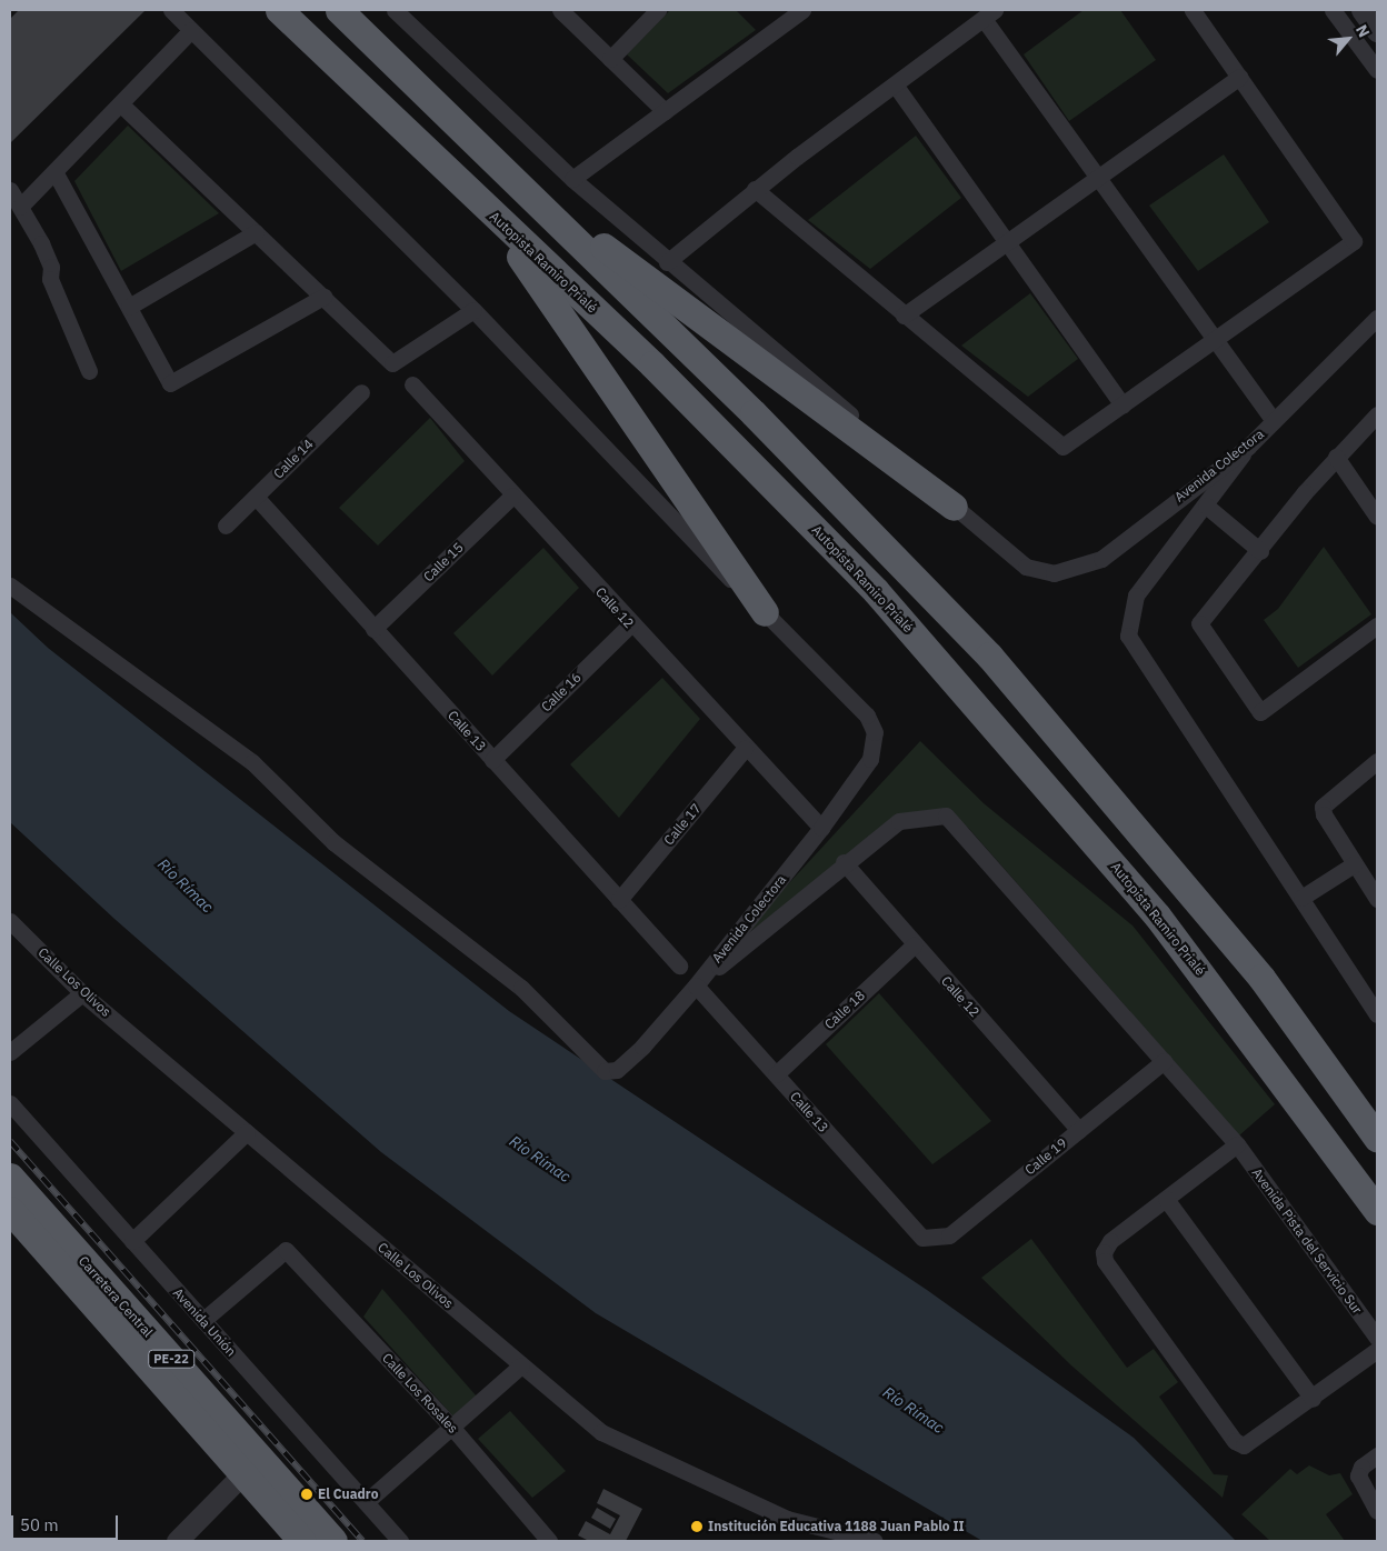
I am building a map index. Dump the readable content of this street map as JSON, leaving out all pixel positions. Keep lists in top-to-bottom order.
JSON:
{
  "streets": {
    "highway": ["Autopista Ramiro Prialé", "Carretera Central", "PE-22"],
    "street": [
      "Calle 14",
      "Avenida Colectora",
      "Calle 15",
      "Calle 12",
      "Calle 16",
      "Calle 13",
      "Calle 17",
      "Calle Los Olivos",
      "Calle 18",
      "Calle 19",
      "Avenida Pista del Servicio Sur",
      "Avenida Unión",
      "Calle Los Rosales"
    ]
  },
  "crossings": [
    ["Calle 14", "Calle 13"],
    ["Avenida Colectora", "Calle 12"],
    ["Avenida Colectora", "Calle 13"],
    ["Calle 15", "Calle 12"],
    ["Calle 15", "Calle 13"],
    ["Calle 12", "Calle 16"],
    ["Calle 12", "Calle 17"],
    ["Calle 12", "Calle 18"],
    ["Calle 12", "Calle 19"],
    ["Calle 12", "Avenida Pista del Servicio Sur"],
    ["Calle 16", "Calle 13"],
    ["Calle 13", "Calle 17"],
    ["Calle 13", "Calle 18"],
    ["Calle 13", "Calle 19"],
    ["Calle 19", "Avenida Pista del Servicio Sur"],
    ["Avenida Unión", "Calle Los Rosales"]
  ],
  "water": ["Río Rímac"],
  "places": ["El Cuadro", "Institución Educativa 1188 Juan Pablo II"],
  "scale_bar": "50 m",
  "north": "top right"
}
